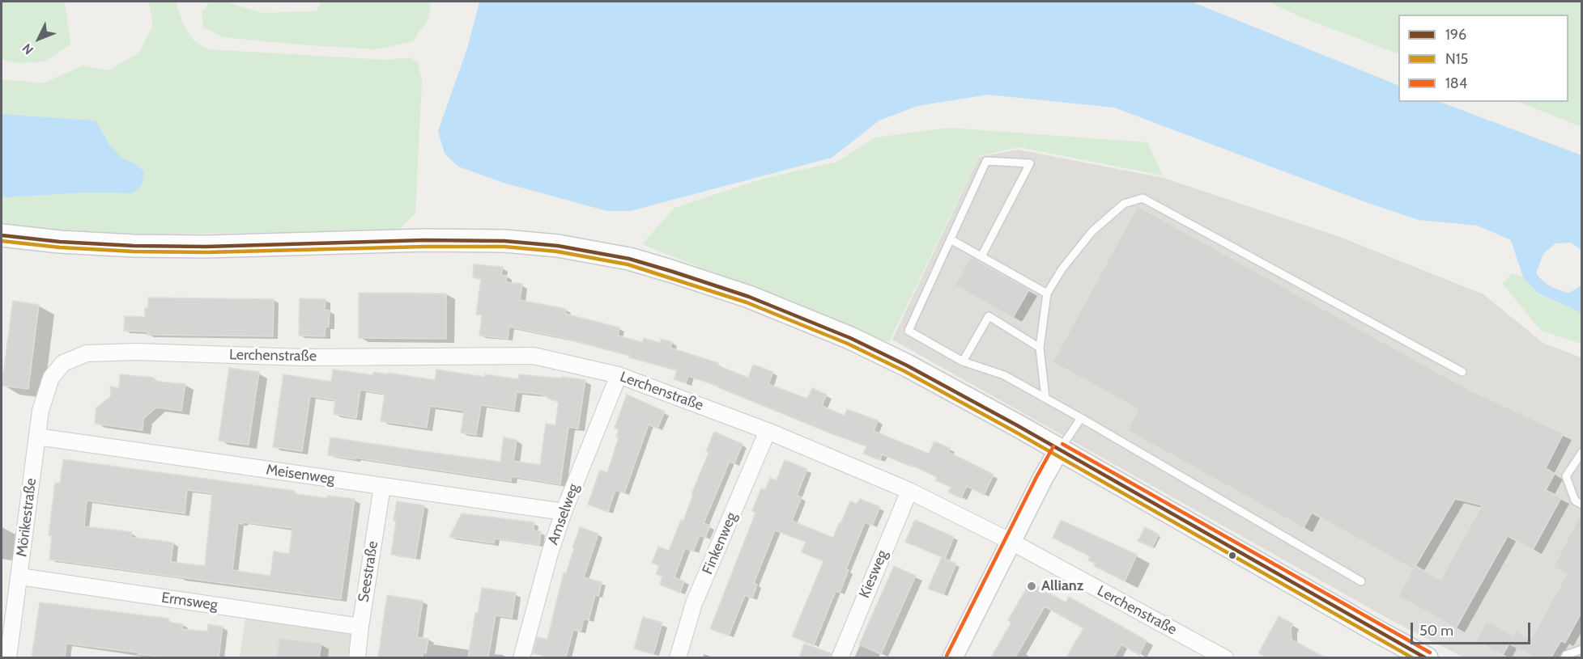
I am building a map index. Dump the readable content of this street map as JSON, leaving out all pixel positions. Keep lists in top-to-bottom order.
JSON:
{
  "streets": {
    "street": [
      "Lerchenstraße",
      "Meisenweg",
      "Amselweg",
      "Mörikestraße",
      "Finkenweg",
      "Seestraße",
      "Kiesweg",
      "Ermsweg"
    ]
  },
  "crossings": [
    ["Lerchenstraße", "Amselweg"],
    ["Lerchenstraße", "Mörikestraße"],
    ["Lerchenstraße", "Finkenweg"],
    ["Lerchenstraße", "Kiesweg"],
    ["Meisenweg", "Amselweg"],
    ["Meisenweg", "Mörikestraße"],
    ["Meisenweg", "Seestraße"],
    ["Mörikestraße", "Ermsweg"],
    ["Seestraße", "Ermsweg"]
  ],
  "places": ["Allianz"],
  "lines": ["transit line 196", "transit line N15", "transit line 184"],
  "legend": ["196", "N15", "184"],
  "scale_bar": "50 m",
  "north": "bottom left"
}
